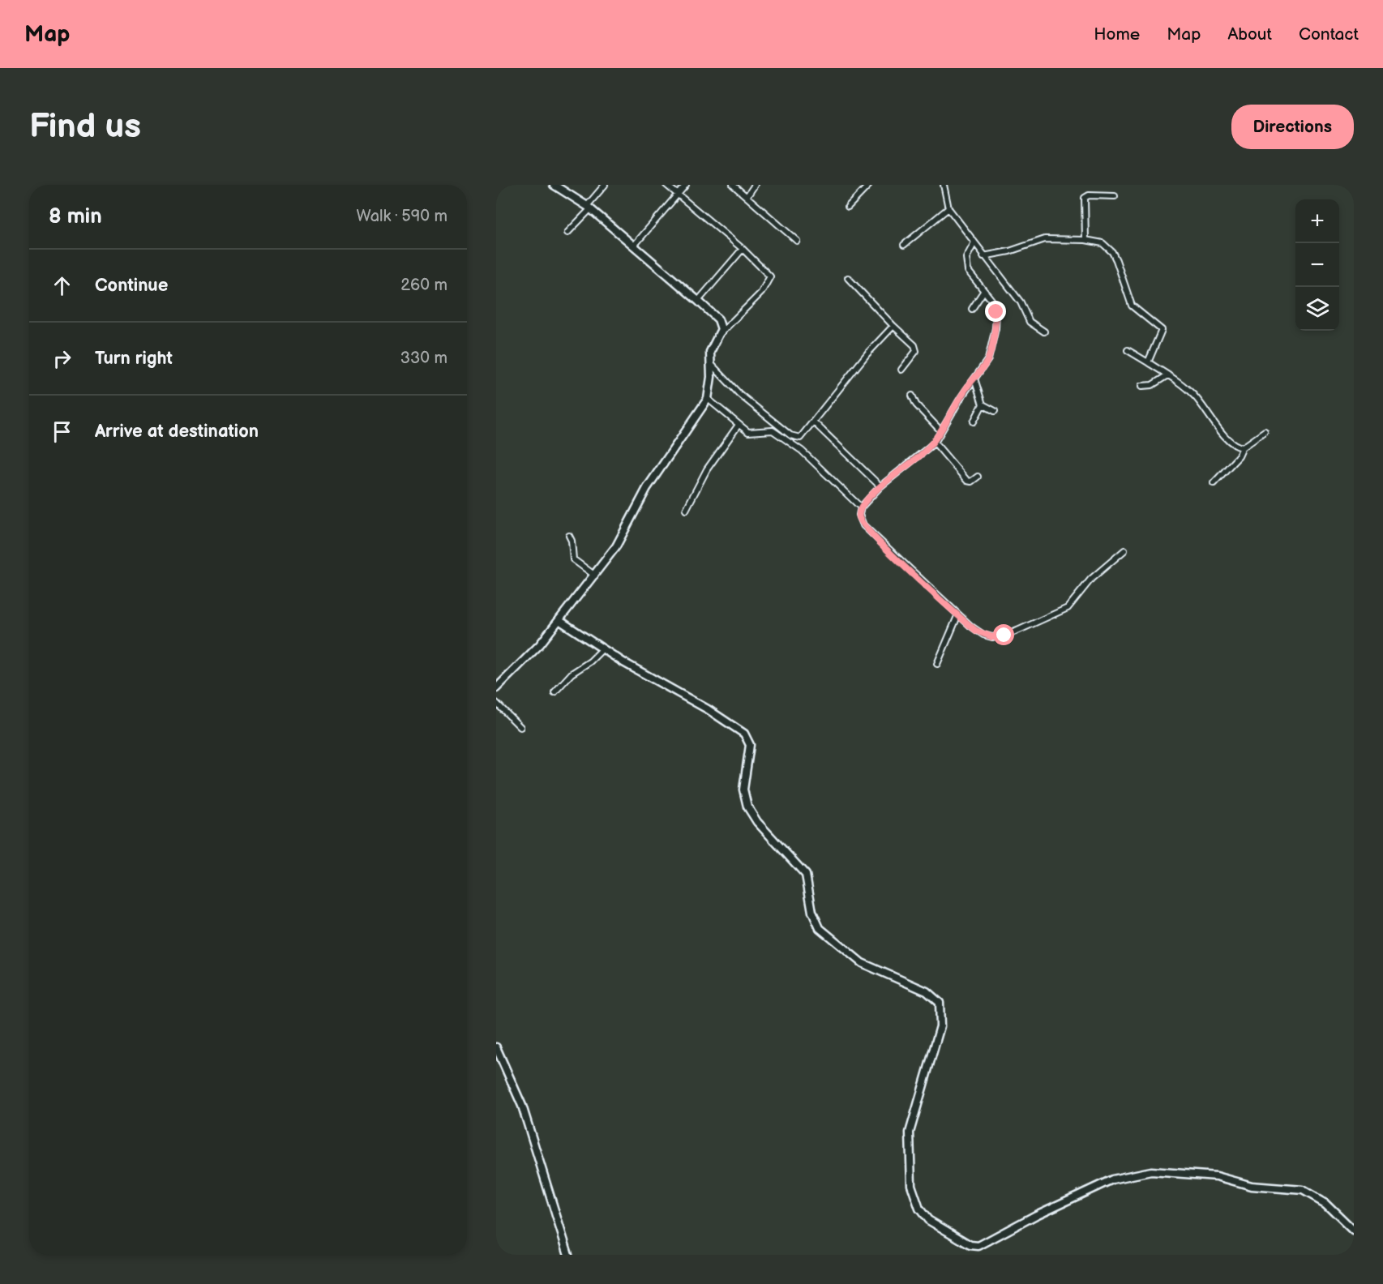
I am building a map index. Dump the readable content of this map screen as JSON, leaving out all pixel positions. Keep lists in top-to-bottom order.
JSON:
{
  "page": {
    "header": "Map",
    "nav": [
      "Home",
      "Map",
      "About",
      "Contact"
    ],
    "buttons": "Directions",
    "title": "Find us",
    "heading": ["8 min", "Walk · 590 m"],
    "map_buttons": ["+", "−"],
    "list": [
      ["Continue", "260 m"],
      ["Turn right", "330 m"],
      "Arrive at destination"
    ]
  }
}
